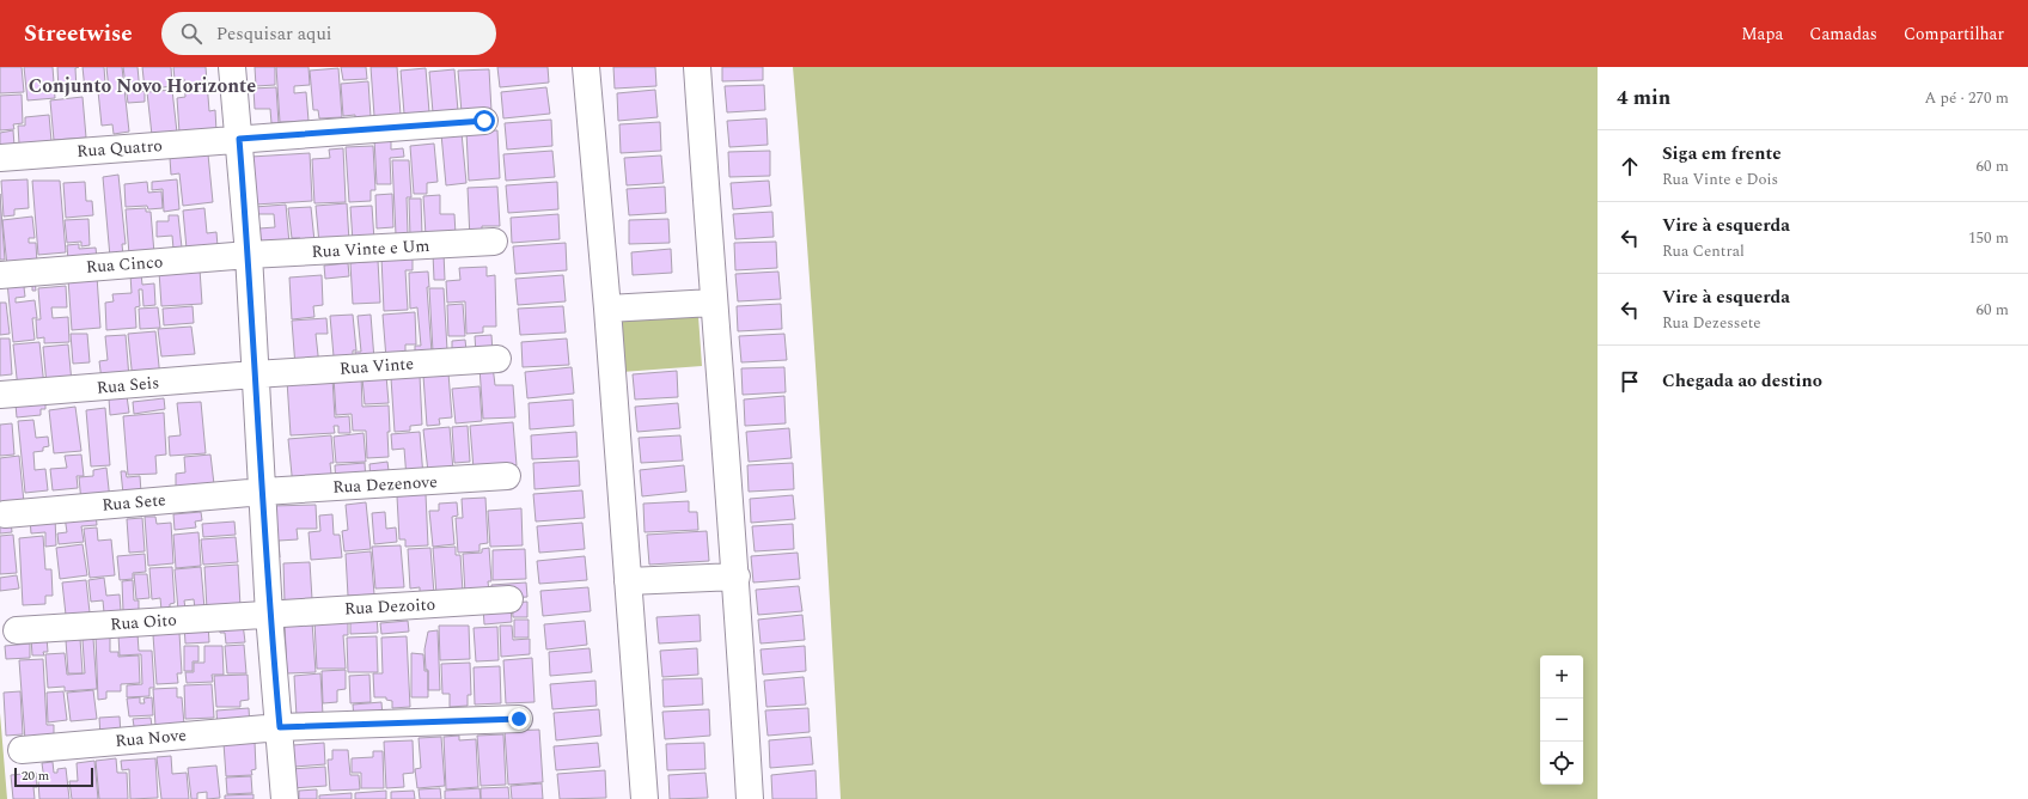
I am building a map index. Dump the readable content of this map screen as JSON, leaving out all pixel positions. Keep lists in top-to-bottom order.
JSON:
{
  "streets": {
    "street": [
      "Rua Quatro",
      "Rua Vinte e Um",
      "Rua Cinco",
      "Rua Vinte",
      "Rua Seis",
      "Rua Dezenove",
      "Rua Sete",
      "Rua Dezoito",
      "Rua Oito",
      "Rua Nove"
    ]
  },
  "crossings": [
    ["Rua Vinte e Um", "Rua Cinco"],
    ["Rua Vinte", "Rua Seis"],
    ["Rua Dezenove", "Rua Sete"],
    ["Rua Dezoito", "Rua Oito"]
  ],
  "districts": ["Conjunto Novo Horizonte"],
  "scale_bar": "20 m",
  "page": {
    "header": "Streetwise",
    "search": "Pesquisar aqui",
    "nav": ["Mapa", "Camadas", "Compartilhar"],
    "heading": ["4 min", "A pé · 270 m"],
    "list": [
      ["Siga em frente", "Rua Vinte e Dois", "60 m"],
      ["Vire à esquerda", "Rua Central", "150 m"],
      ["Vire à esquerda", "Rua Dezessete", "60 m"],
      "Chegada ao destino"
    ],
    "map_buttons": ["+", "−"],
    "scale": "20 m"
  }
}
